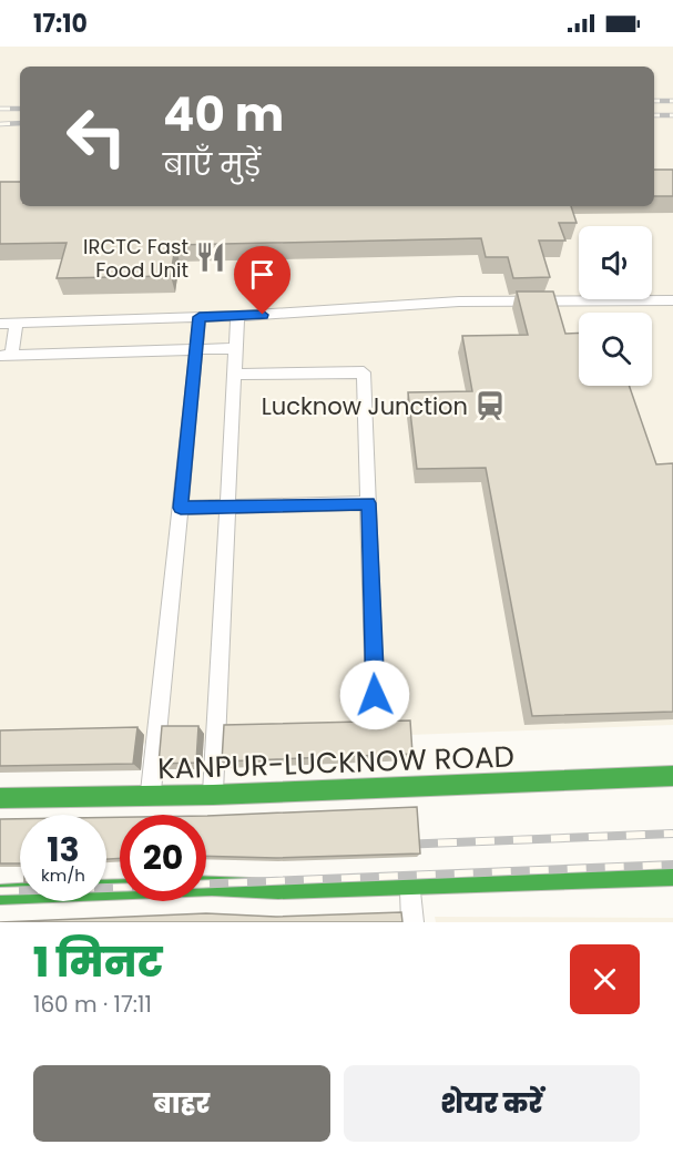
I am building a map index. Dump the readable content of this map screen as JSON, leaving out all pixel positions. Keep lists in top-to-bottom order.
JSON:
{
  "streets": {
    "main road": ["KANPUR-LUCKNOW ROAD"]
  },
  "places": {
    "restaurant": ["IRCTC Fast Food Unit"],
    "station": ["Lucknow Junction"]
  },
  "page": {
    "status": "17:10",
    "turn": ["40 m", "बाएँ मुड़ें"],
    "speed": "13 km/h",
    "limit": "20",
    "heading": ["1 मिनट", "160 m · 17:11"],
    "buttons": ["बाहर", "शेयर करें"]
  }
}
